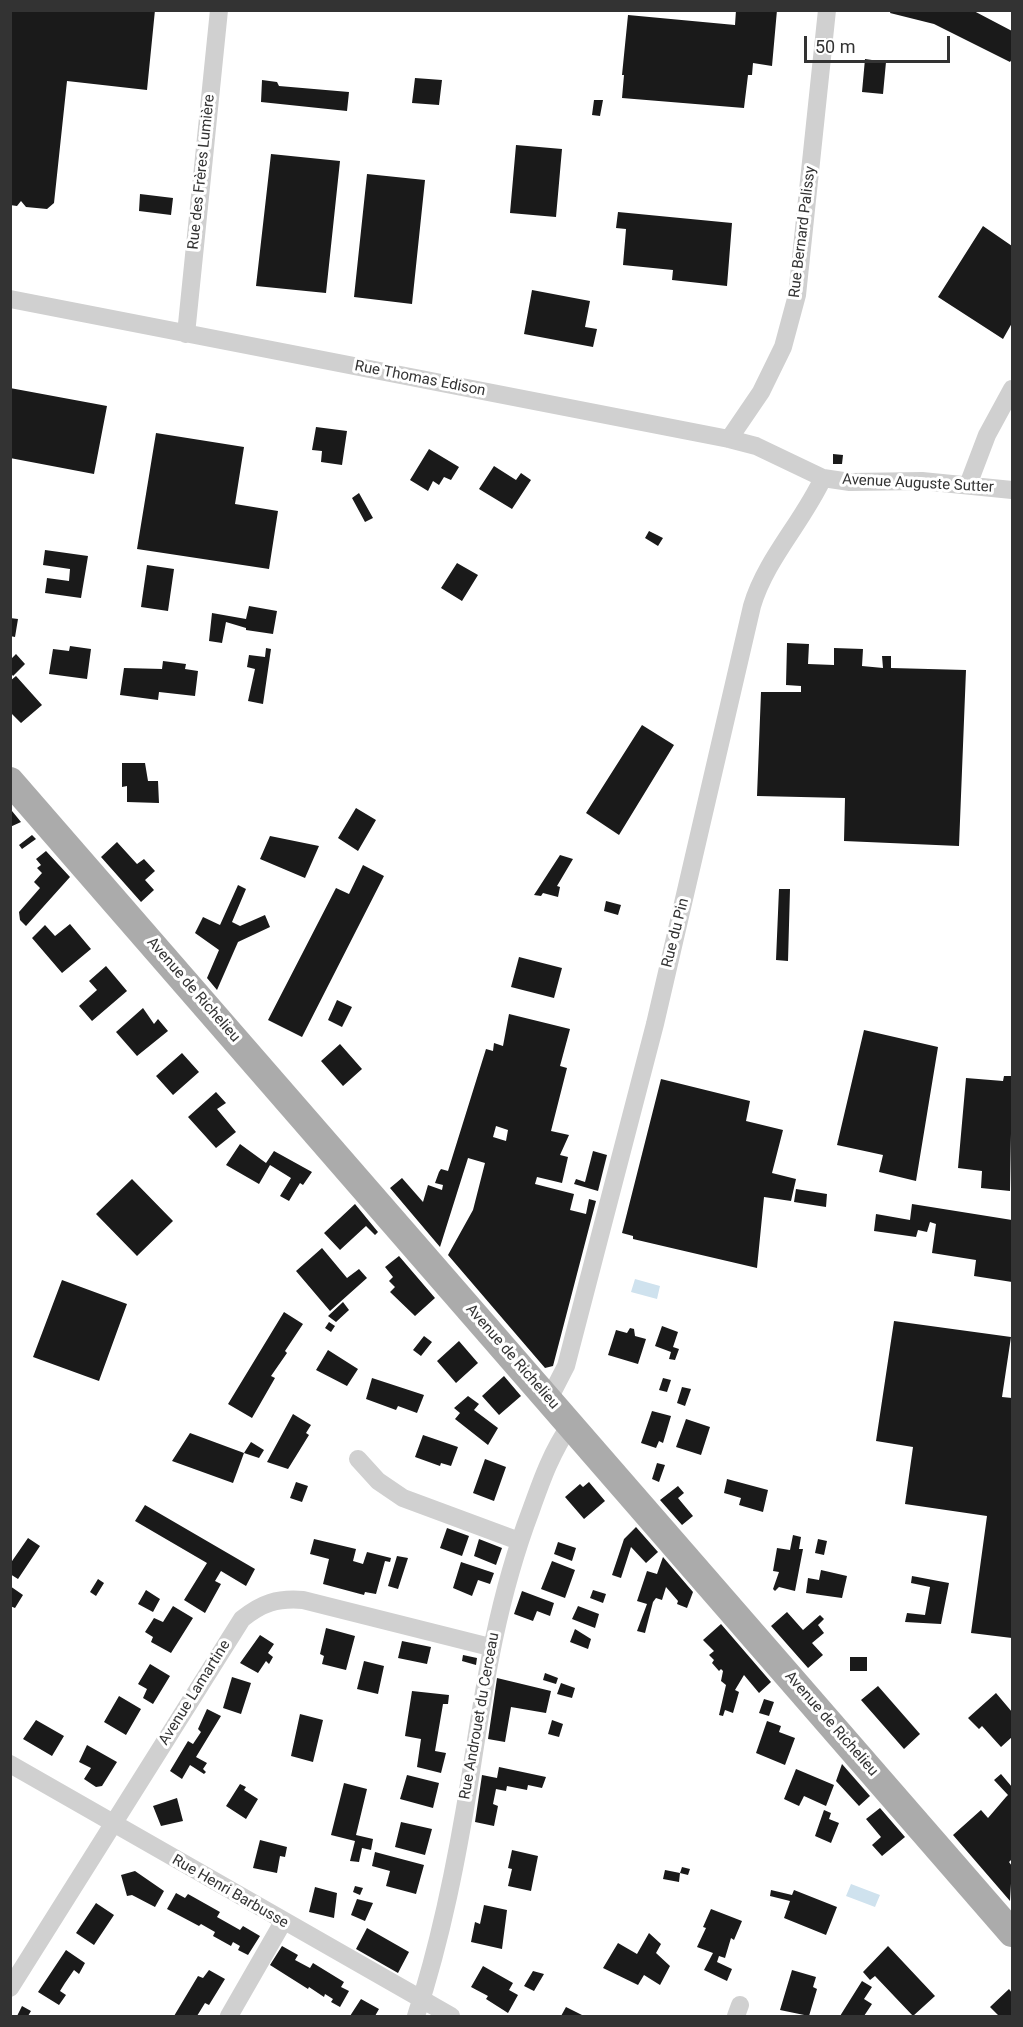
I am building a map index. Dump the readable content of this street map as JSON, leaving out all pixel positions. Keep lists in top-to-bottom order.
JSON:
{
  "streets": {
    "main road": ["Avenue de Richelieu"],
    "street": [
      "Rue des Frères Lumière",
      "Rue Bernard Palissy",
      "Rue Thomas Edison",
      "Avenue Auguste Sutter",
      "Rue du Pin",
      "Avenue Lamartine",
      "Rue Androuet du Cerceau",
      "Rue Henri Barbusse"
    ]
  },
  "crossings": [
    ["Rue des Frères Lumière", "Rue Thomas Edison"],
    ["Rue Bernard Palissy", "Rue Thomas Edison"],
    ["Rue Thomas Edison", "Avenue Auguste Sutter"],
    ["Rue Thomas Edison", "Rue du Pin"],
    ["Avenue Auguste Sutter", "Rue du Pin"],
    ["Rue du Pin", "Avenue de Richelieu"],
    ["Avenue de Richelieu", "Rue Androuet du Cerceau"],
    ["Avenue Lamartine", "Rue Androuet du Cerceau"],
    ["Avenue Lamartine", "Rue Henri Barbusse"],
    ["Rue Androuet du Cerceau", "Rue Henri Barbusse"]
  ],
  "scale_bar": "50 m"
}
